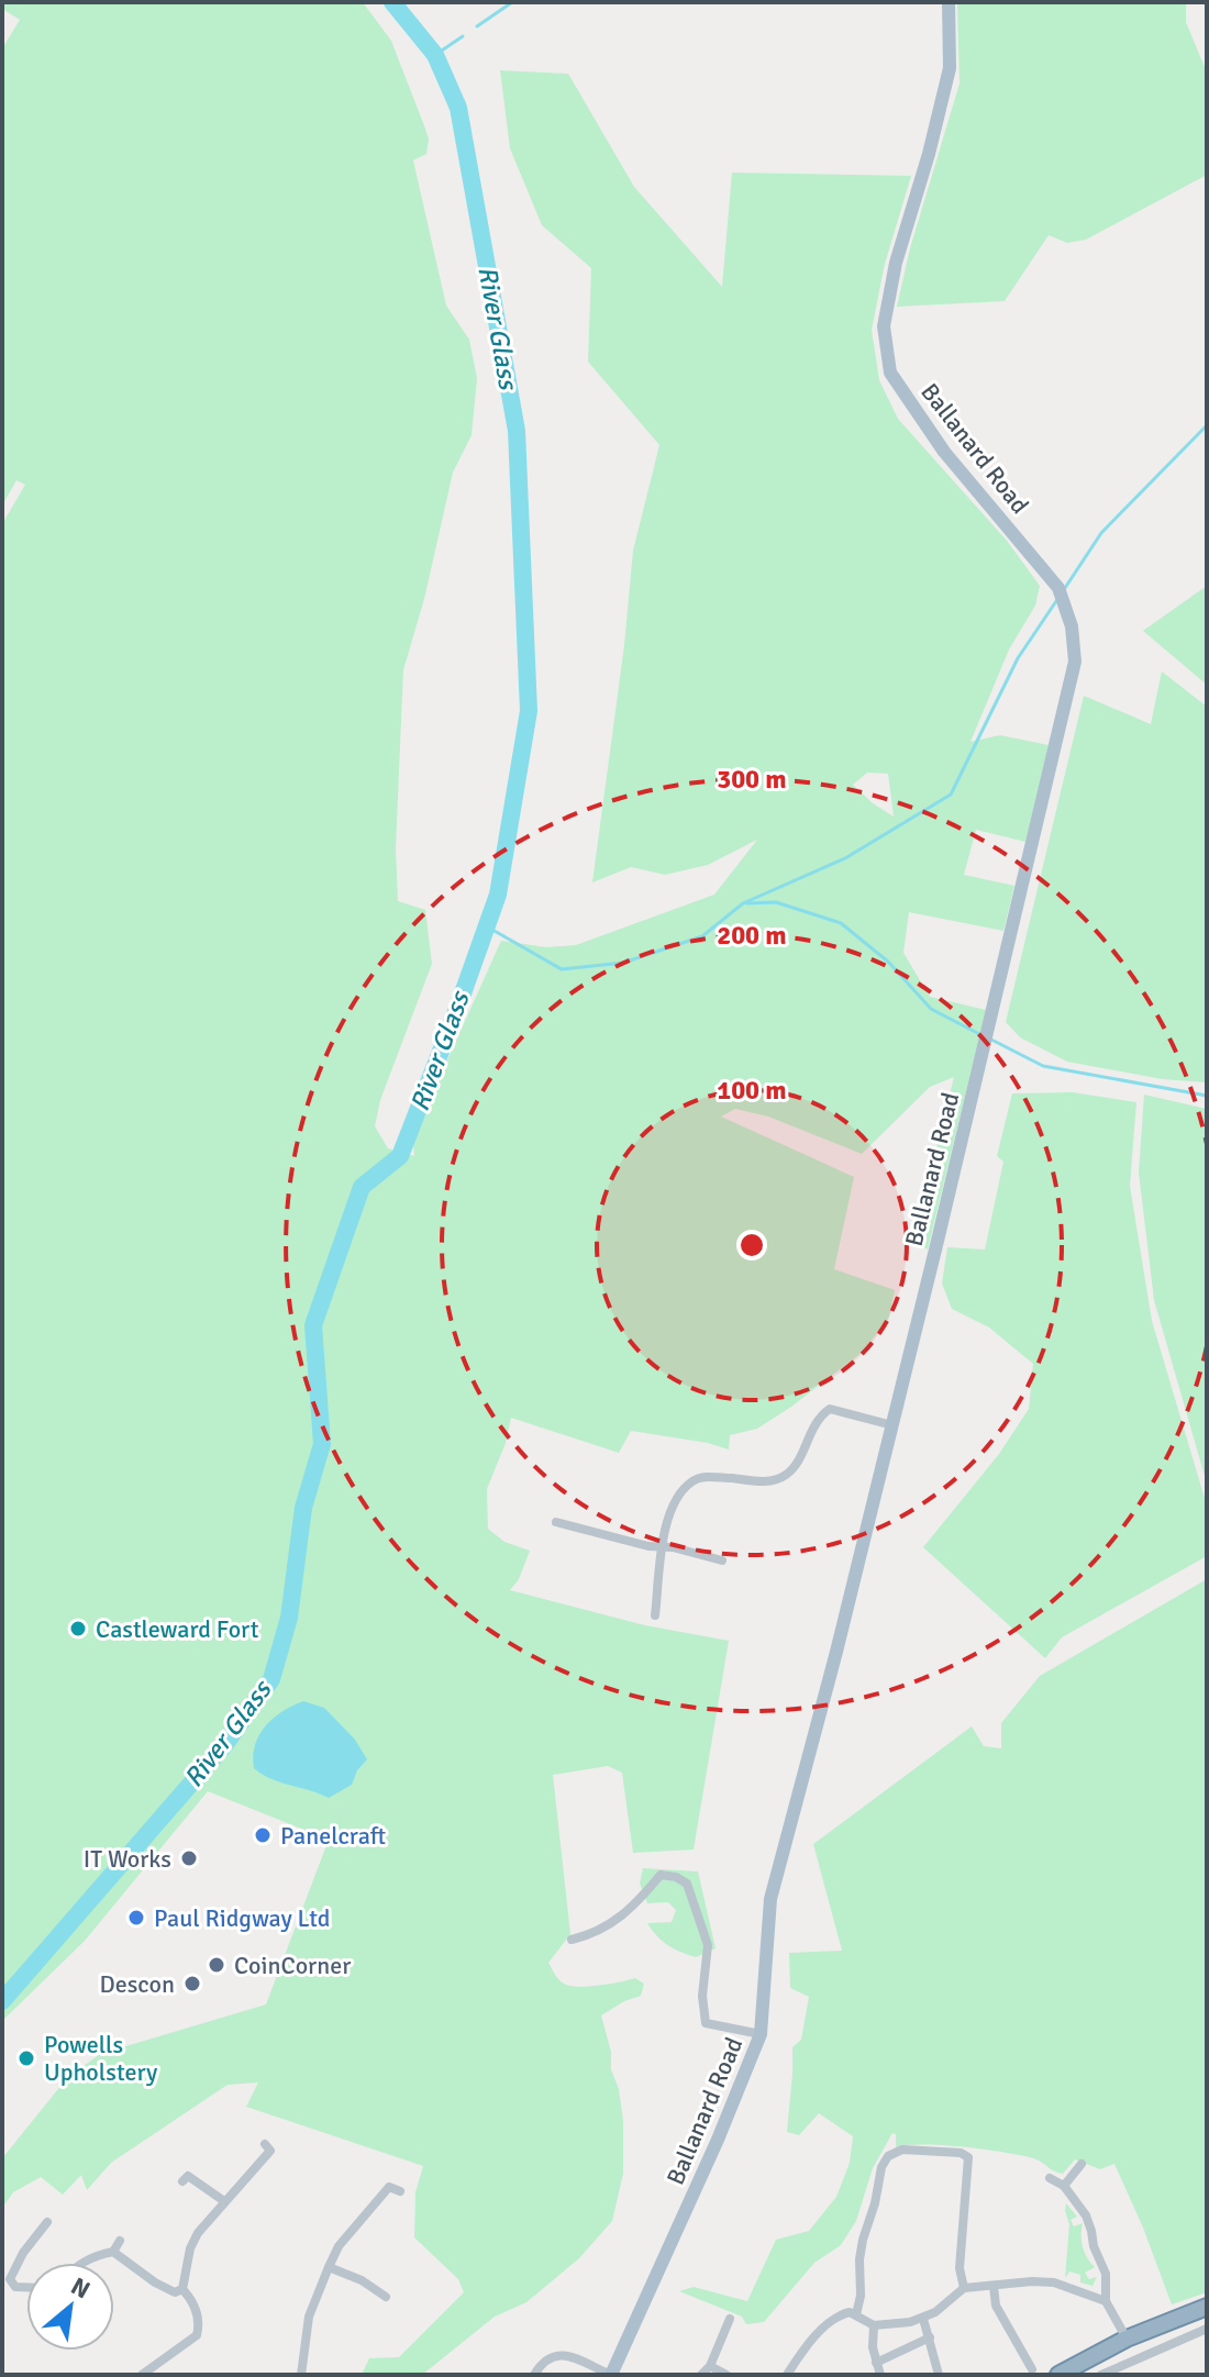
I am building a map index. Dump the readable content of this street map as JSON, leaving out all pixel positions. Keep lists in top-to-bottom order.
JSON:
{
  "streets": {
    "main road": ["Ballanard Road"]
  },
  "water": ["River Glass"],
  "places": [
    "Castleward Fort",
    "Panelcraft",
    "IT Works",
    "Paul Ridgway Ltd",
    "CoinCorner",
    "Descon",
    "Powells Upholstery"
  ],
  "north": "top right",
  "rings": ["300 m", "200 m", "100 m"]
}
